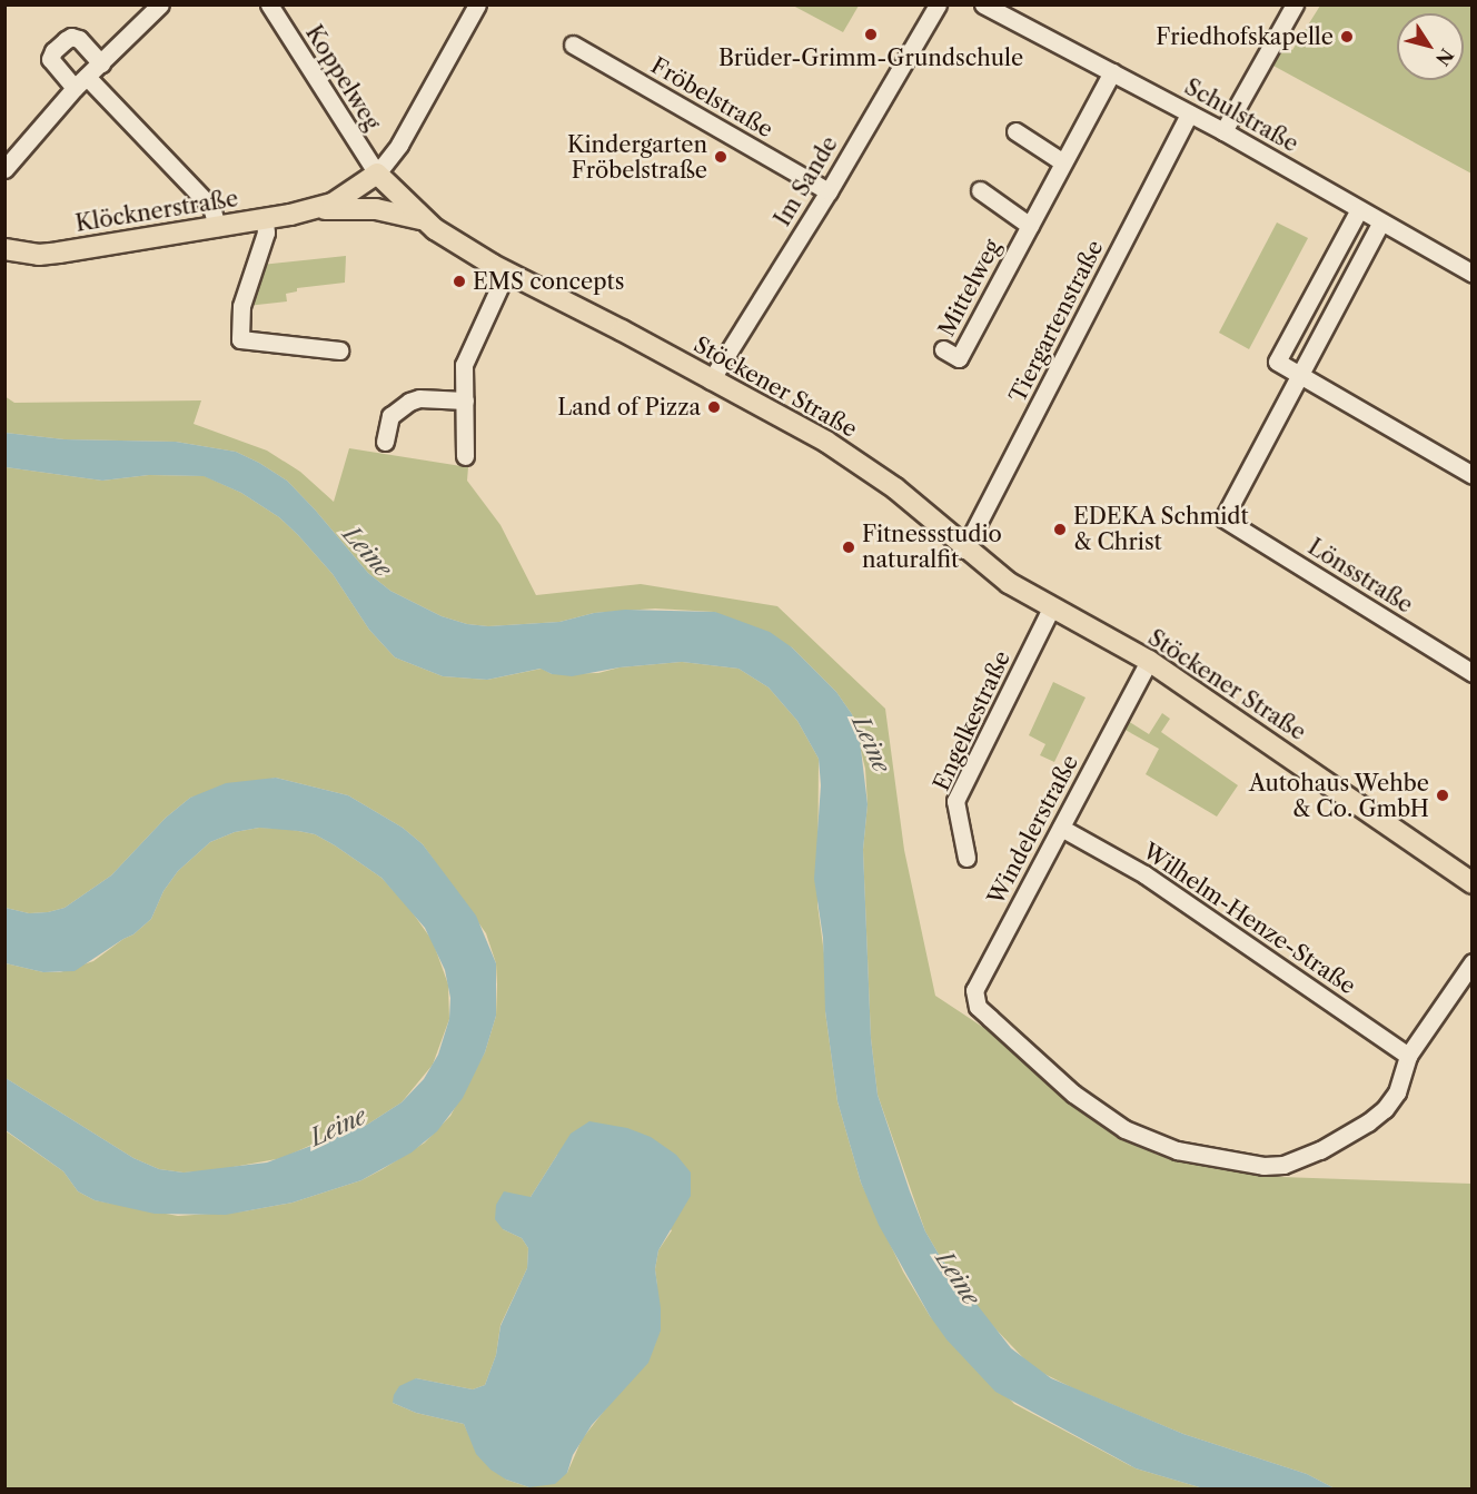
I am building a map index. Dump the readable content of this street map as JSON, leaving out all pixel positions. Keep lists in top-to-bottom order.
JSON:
{
  "streets": {
    "main road": ["Klöcknerstraße", "Stöckener Straße"],
    "street": [
      "Koppelweg",
      "Fröbelstraße",
      "Schulstraße",
      "Im Sande",
      "Mittelweg",
      "Tiergartenstraße",
      "Lönsstraße",
      "Engelkestraße",
      "Windelerstraße",
      "Wilhelm-Henze-Straße"
    ]
  },
  "crossings": [
    ["Koppelweg", "Stöckener Straße"],
    ["Fröbelstraße", "Im Sande"],
    ["Schulstraße", "Mittelweg"],
    ["Schulstraße", "Tiergartenstraße"],
    ["Im Sande", "Stöckener Straße"],
    ["Tiergartenstraße", "Stöckener Straße"],
    ["Stöckener Straße", "Engelkestraße"],
    ["Stöckener Straße", "Windelerstraße"],
    ["Windelerstraße", "Wilhelm-Henze-Straße"]
  ],
  "water": ["Leine"],
  "places": [
    "Brüder-Grimm-Grundschule",
    "Friedhofskapelle",
    "Kindergarten Fröbelstraße",
    "EMS concepts",
    "Land of Pizza",
    "EDEKA Schmidt & Christ",
    "Fitnessstudio naturalfit",
    "Autohaus Wehbe & Co. GmbH"
  ],
  "north": "bottom right"
}
